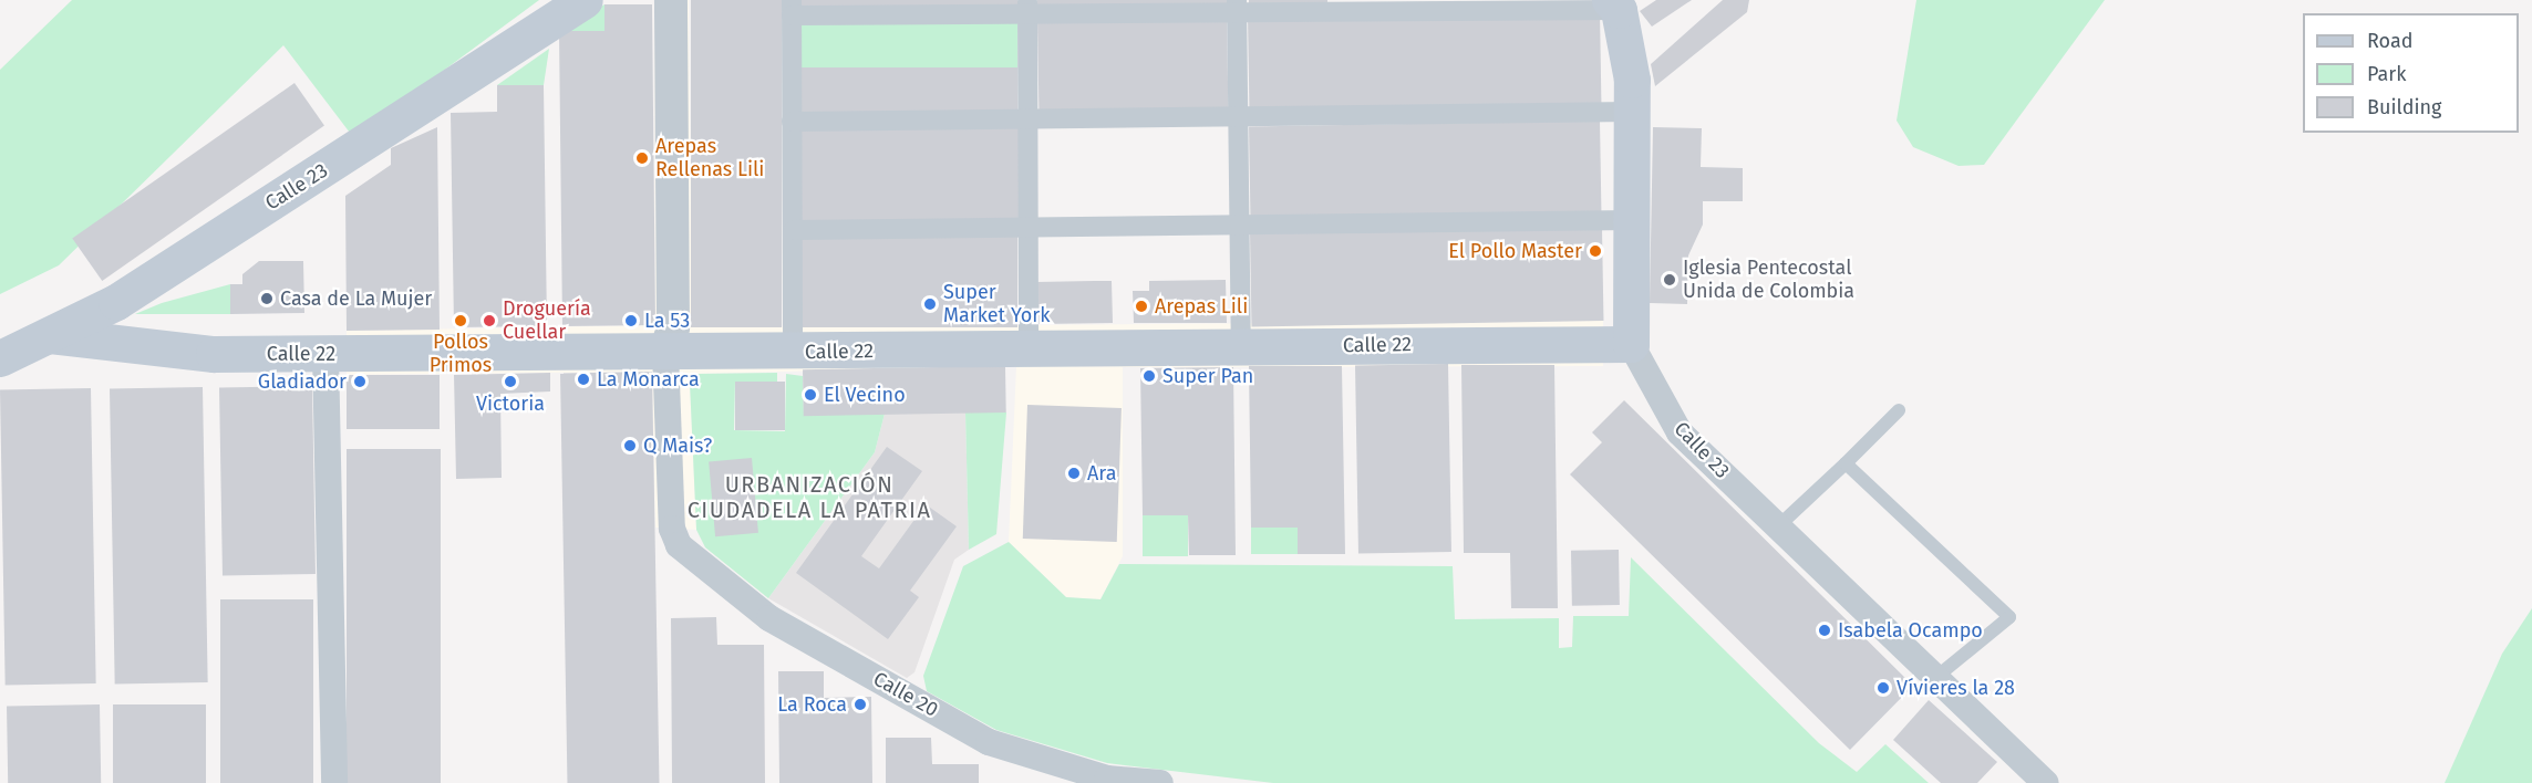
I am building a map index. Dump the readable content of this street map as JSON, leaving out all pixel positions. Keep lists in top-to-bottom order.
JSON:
{
  "streets": {
    "main road": ["Calle 23", "Calle 22"],
    "street": ["Calle 20"]
  },
  "crossings": [
    ["Calle 23", "Calle 22"],
    ["Calle 22", "Calle 20"]
  ],
  "districts": ["URBANIZACIÓN CIUDADELA LA PATRIA"],
  "places": [
    "Arepas Rellenas Lili",
    "El Pollo Master",
    "Iglesia Pentecostal Unida de Colombia",
    "Casa de La Mujer",
    "Super Market York",
    "Arepas Lili",
    "Pollos Primos",
    "Droguería Cuellar",
    "La 53",
    "Super Pan",
    "La Monarca",
    "Gladiador",
    "Victoria",
    "El Vecino",
    "Q Mais?",
    "Ara",
    "Isabela Ocampo",
    "Vívieres la 28",
    "La Roca"
  ],
  "legend": ["Road", "Park", "Building"]
}
